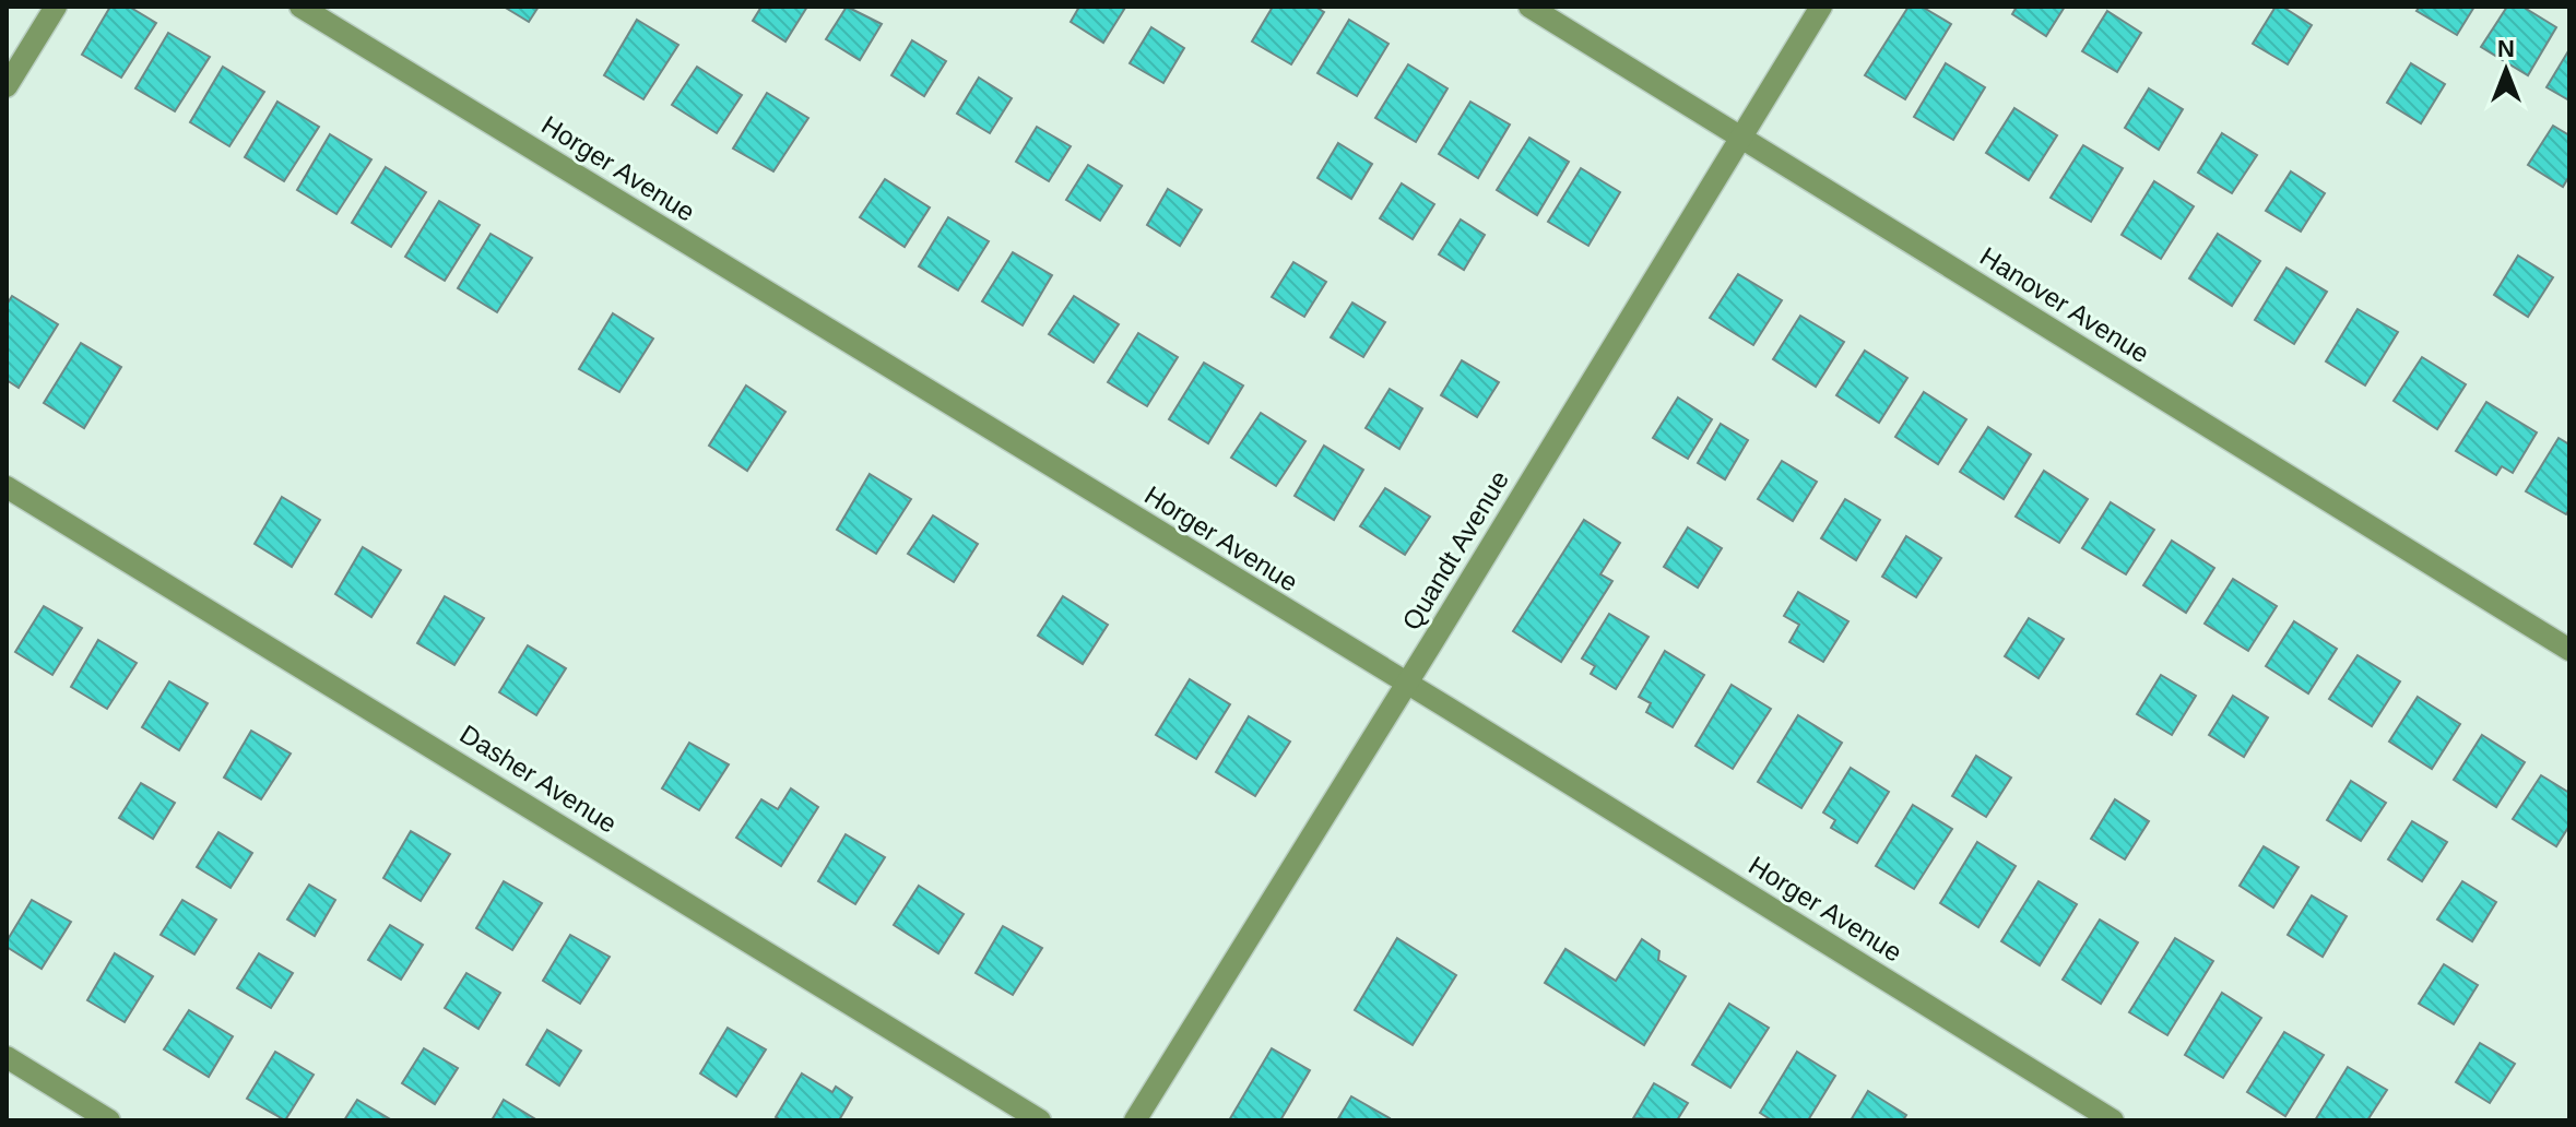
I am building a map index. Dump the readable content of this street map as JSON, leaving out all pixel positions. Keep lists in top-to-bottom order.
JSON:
{
  "streets": {
    "street": [
      "Horger Avenue",
      "Hanover Avenue",
      "Quandt Avenue",
      "Dasher Avenue"
    ]
  },
  "crossings": [
    ["Horger Avenue", "Quandt Avenue"],
    ["Hanover Avenue", "Quandt Avenue"]
  ],
  "north": "top"
}
